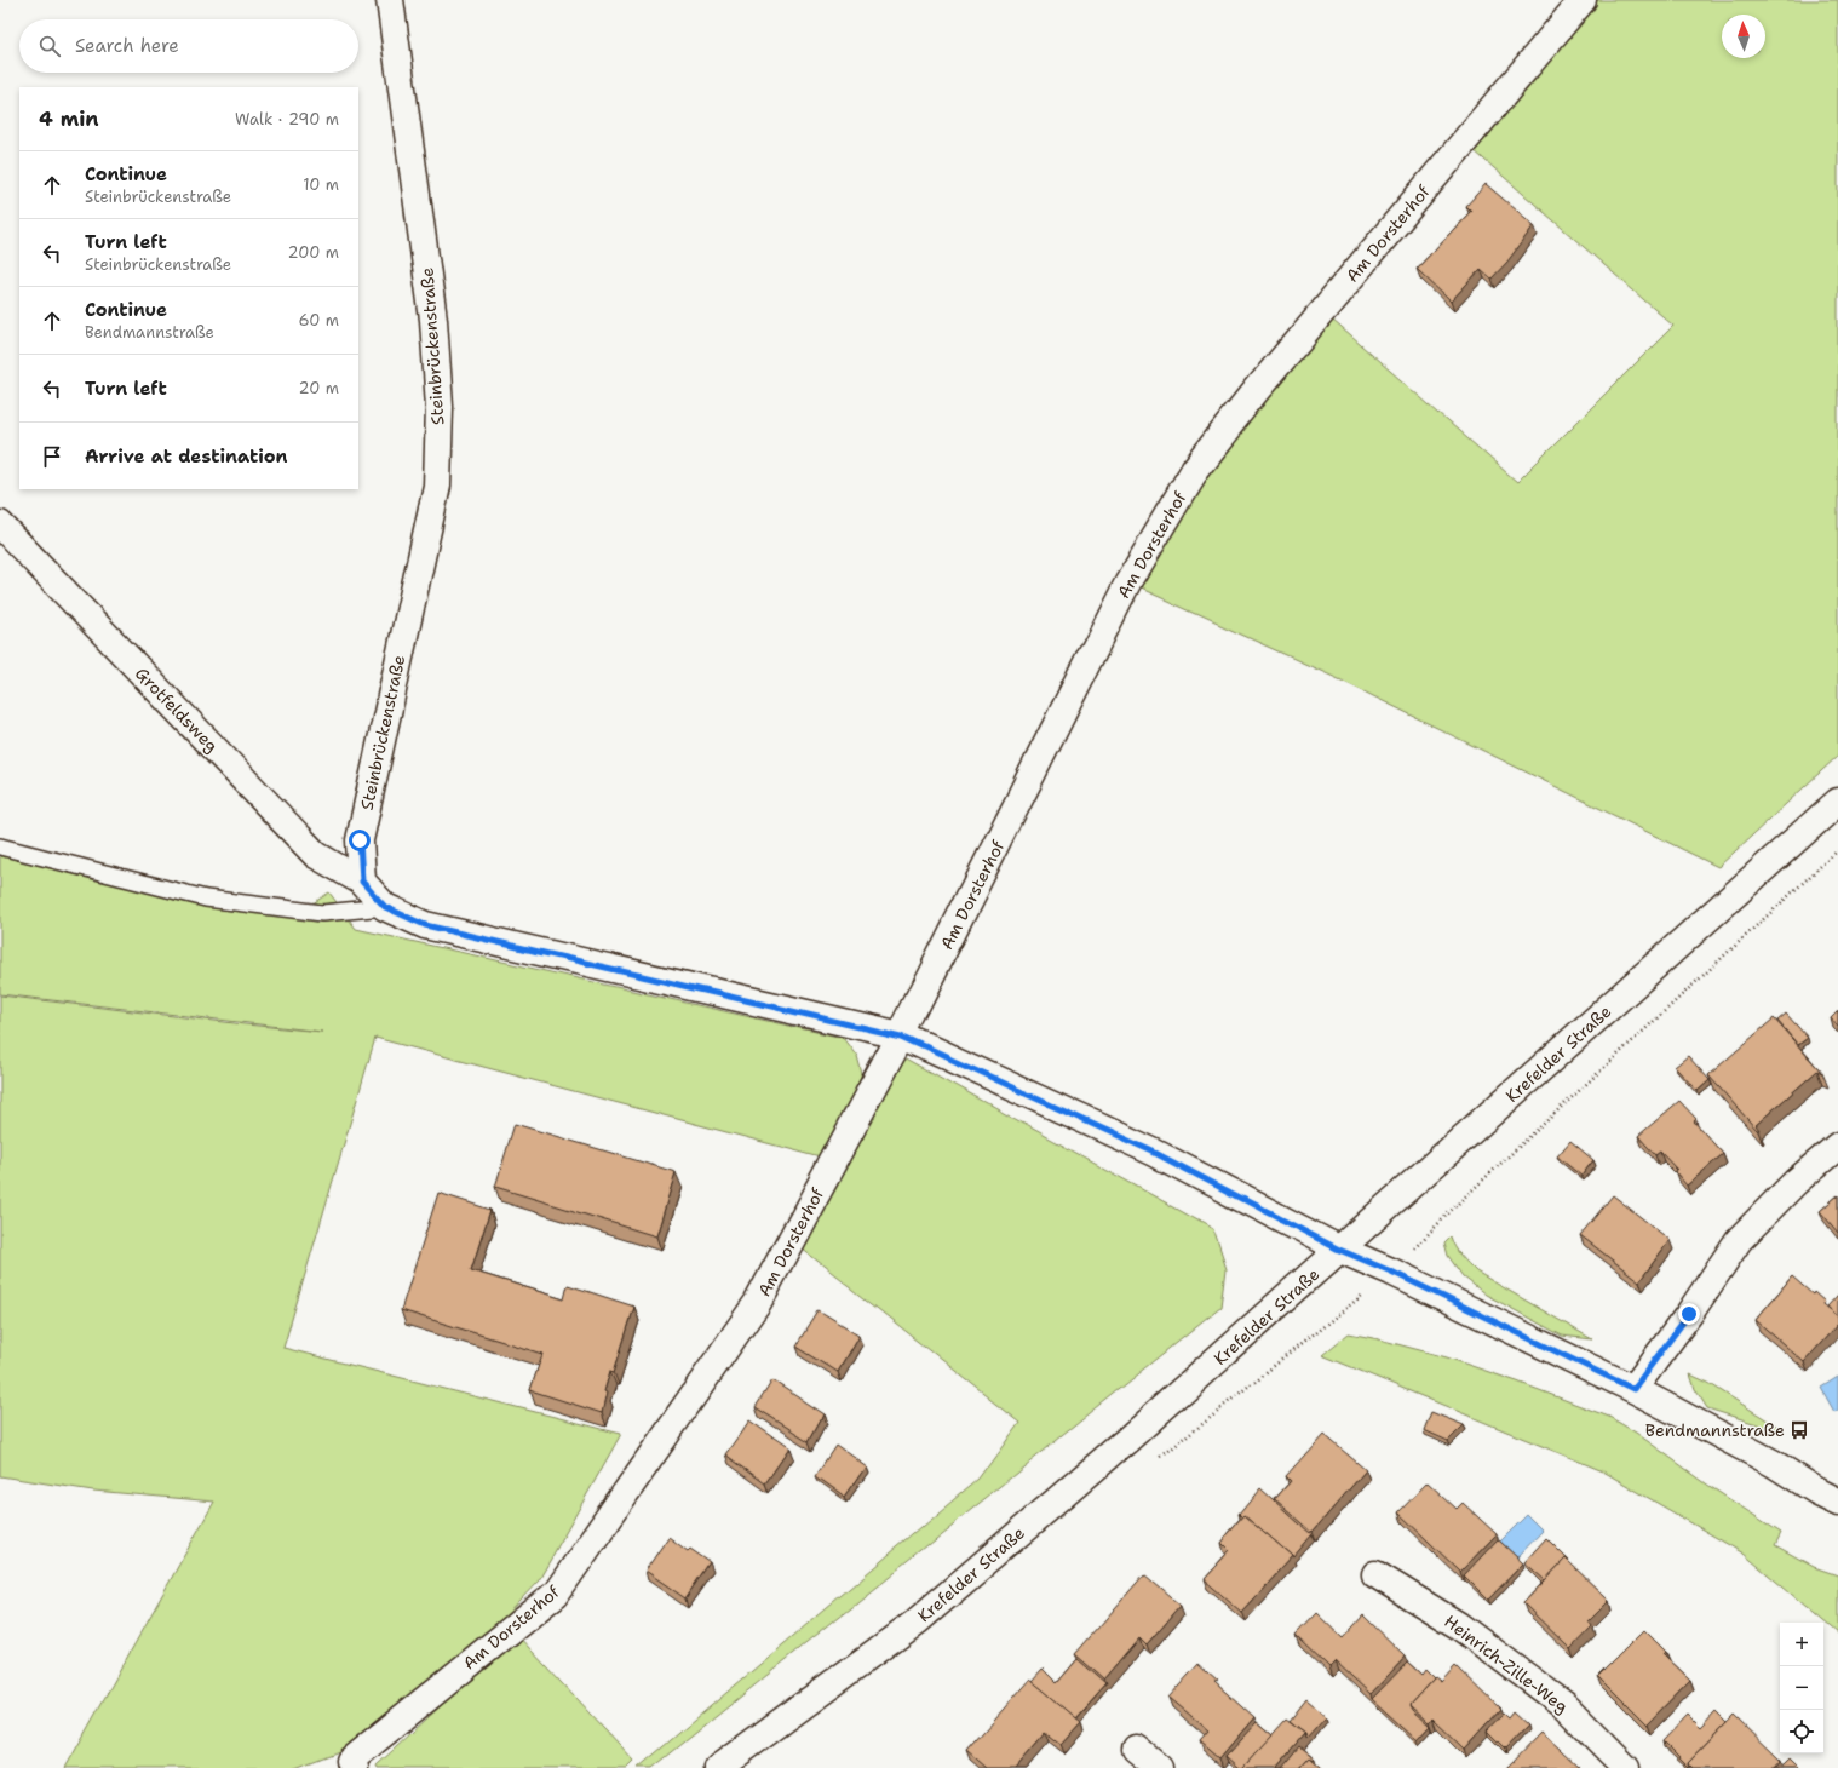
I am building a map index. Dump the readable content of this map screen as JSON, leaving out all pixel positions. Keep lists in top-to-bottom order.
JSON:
{
  "streets": {
    "street": [
      "Am Dorsterhof",
      "Steinbrückenstraße",
      "Grotfeldsweg",
      "Krefelder Straße",
      "Heinrich-Zille-Weg"
    ]
  },
  "crossings": [
    ["Steinbrückenstraße", "Grotfeldsweg"]
  ],
  "places": {
    "bus stop": ["Bendmannstraße"]
  },
  "north": "top",
  "page": {
    "search": "Search here",
    "heading": ["4 min", "Walk · 290 m"],
    "list": [
      ["Continue", "Steinbrückenstraße", "10 m"],
      ["Turn left", "Steinbrückenstraße", "200 m"],
      ["Continue", "Bendmannstraße", "60 m"],
      ["Turn left", "20 m"],
      "Arrive at destination"
    ],
    "map_buttons": ["+", "−"]
  }
}
